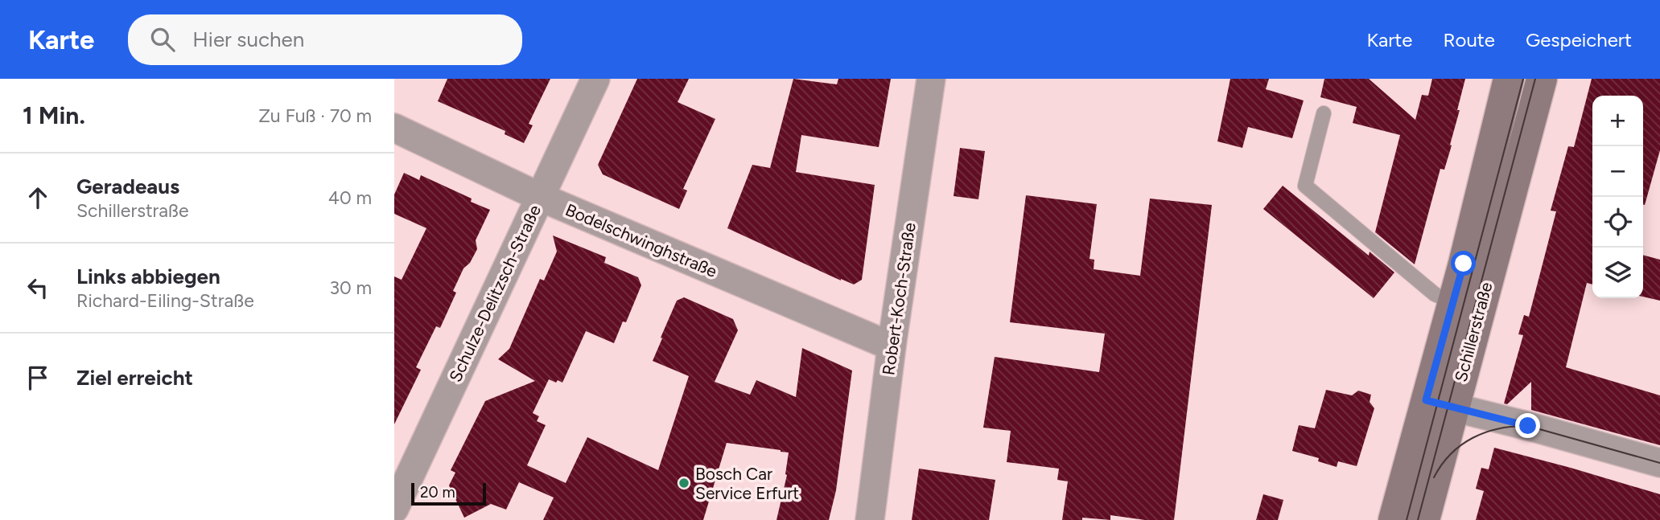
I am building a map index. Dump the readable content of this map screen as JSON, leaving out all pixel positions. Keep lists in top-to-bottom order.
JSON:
{
  "streets": {
    "main road": ["Schillerstraße"],
    "street": ["Bodelschwinghstraße", "Schulze-Delitzsch-Straße", "Robert-Koch-Straße"]
  },
  "crossings": [
    ["Bodelschwinghstraße", "Schulze-Delitzsch-Straße"],
    ["Bodelschwinghstraße", "Robert-Koch-Straße"]
  ],
  "places": ["Bosch Car Service Erfurt"],
  "scale_bar": "20 m",
  "page": {
    "header": "Karte",
    "search": "Hier suchen",
    "nav": ["Karte", "Route", "Gespeichert"],
    "heading": ["1 Min.", "Zu Fuß · 70 m"],
    "map_buttons": ["+", "−"],
    "list": [
      ["Geradeaus", "Schillerstraße", "40 m"],
      ["Links abbiegen", "Richard-Eiling-Straße", "30 m"],
      "Ziel erreicht"
    ],
    "scale": "20 m"
  }
}
